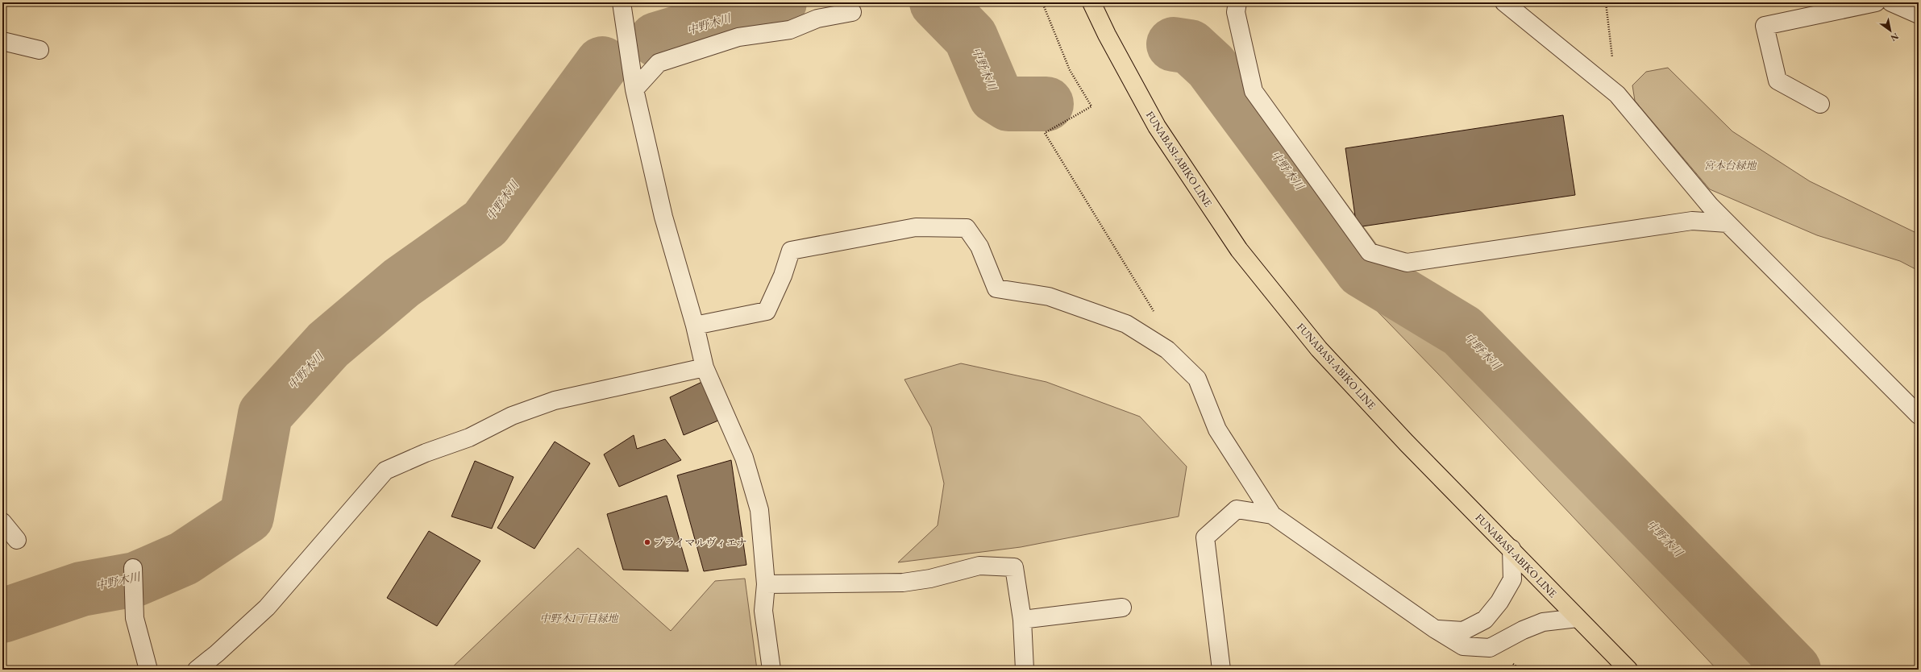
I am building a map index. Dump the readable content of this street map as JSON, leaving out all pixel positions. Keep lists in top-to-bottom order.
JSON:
{
  "streets": {
    "main road": ["FUNABASI-ABIKO LINE"]
  },
  "water": ["中野木川"],
  "parks": ["宮本台緑地", "中野木1丁目緑地"],
  "places": ["プライマルヴィエナ"],
  "north": "bottom right"
}
